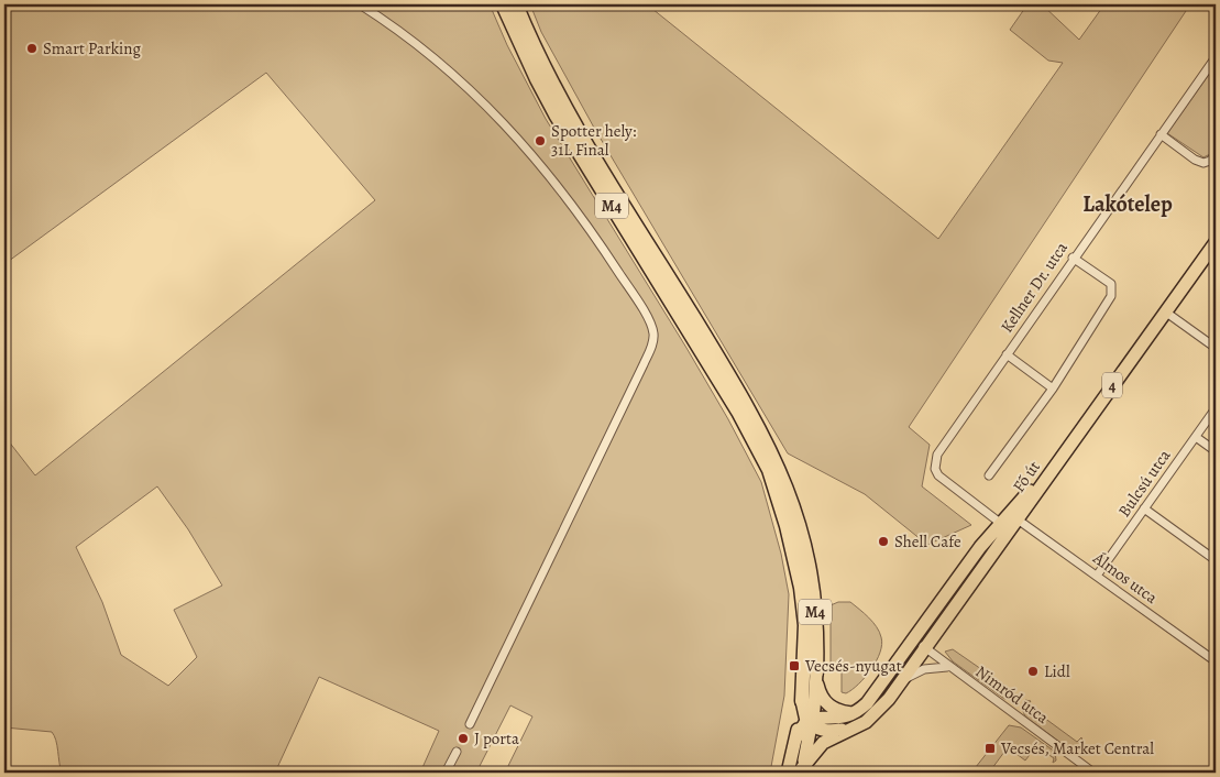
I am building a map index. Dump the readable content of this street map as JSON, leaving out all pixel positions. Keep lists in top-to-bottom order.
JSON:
{
  "streets": {
    "highway": ["M4"],
    "main road": ["4", "Fő út"],
    "street": [
      "Kellner Dr. utca",
      "Bulcsú utca",
      "Álmos utca",
      "Nimród utca"
    ]
  },
  "crossings": [
    ["Kellner Dr. utca", "4"],
    ["4", "Fő út"],
    ["4", "Nimród utca"],
    ["Fő út", "Álmos utca"],
    ["Fő út", "Nimród utca"],
    ["Bulcsú utca", "Álmos utca"]
  ],
  "districts": ["Lakótelep"],
  "places": {
    "other": [
      "Smart Parking",
      "Spotter hely: 31L Final",
      "Shell Cafe",
      "Lidl",
      "J porta"
    ],
    "transit": ["Vecsés-nyugat", "Vecsés, Market Central"]
  }
}
